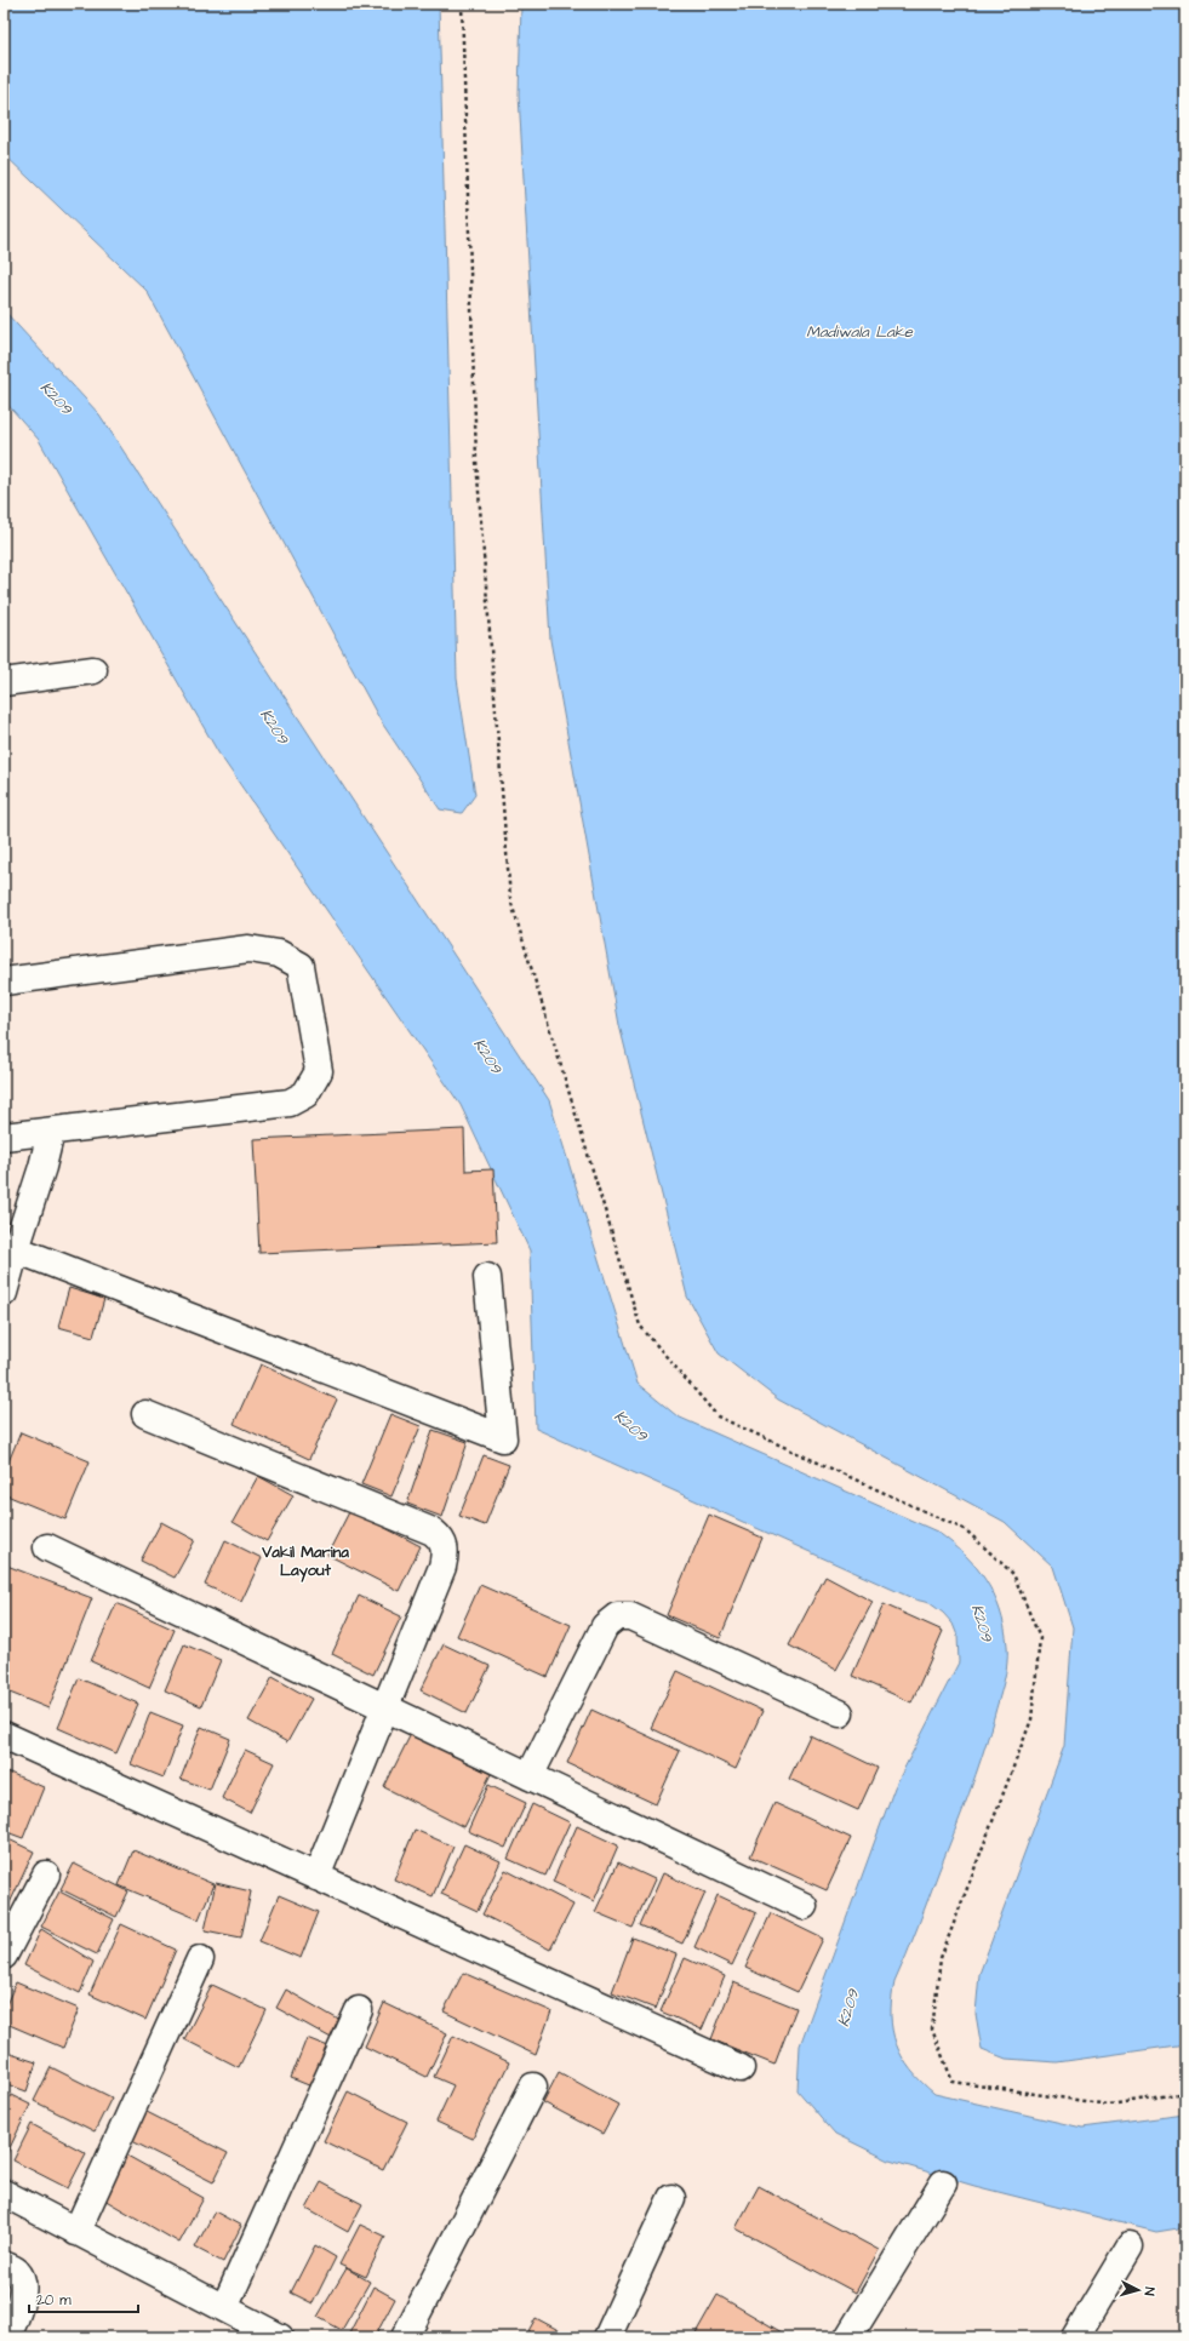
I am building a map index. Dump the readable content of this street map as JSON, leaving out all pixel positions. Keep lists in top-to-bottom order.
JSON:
{
  "districts": ["Vakil Marina Layout"],
  "water": ["Madiwala Lake", "K209"],
  "scale_bar": "20 m",
  "north": "right"
}
